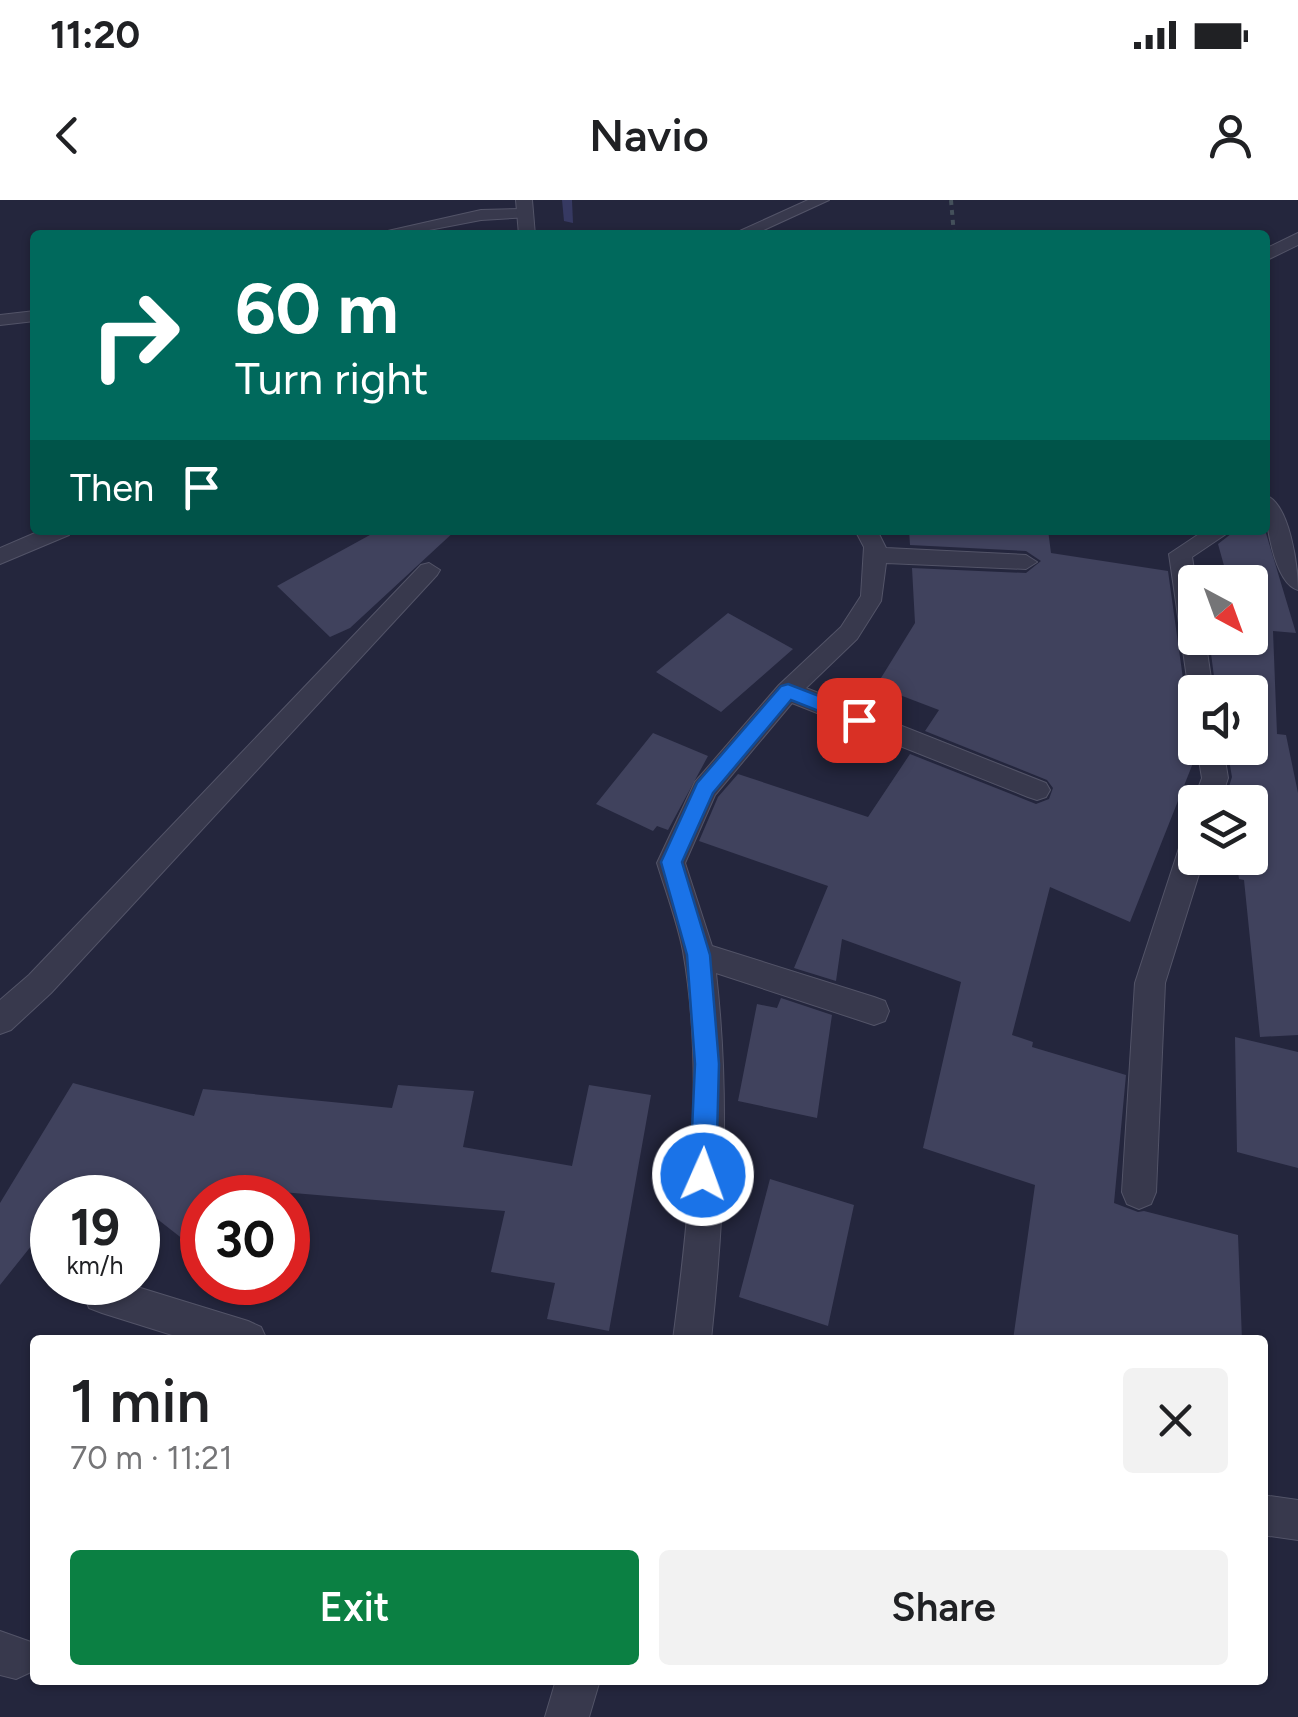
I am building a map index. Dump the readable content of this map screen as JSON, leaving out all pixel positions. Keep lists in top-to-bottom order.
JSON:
{
  "north": "bottom right",
  "page": {
    "status": "11:20",
    "header": "Navio",
    "turn": ["60 m", "Turn right"],
    "then": "Then",
    "speed": "19 km/h",
    "limit": "30",
    "heading": ["1 min", "70 m · 11:21"],
    "buttons": ["Exit", "Share"]
  }
}
